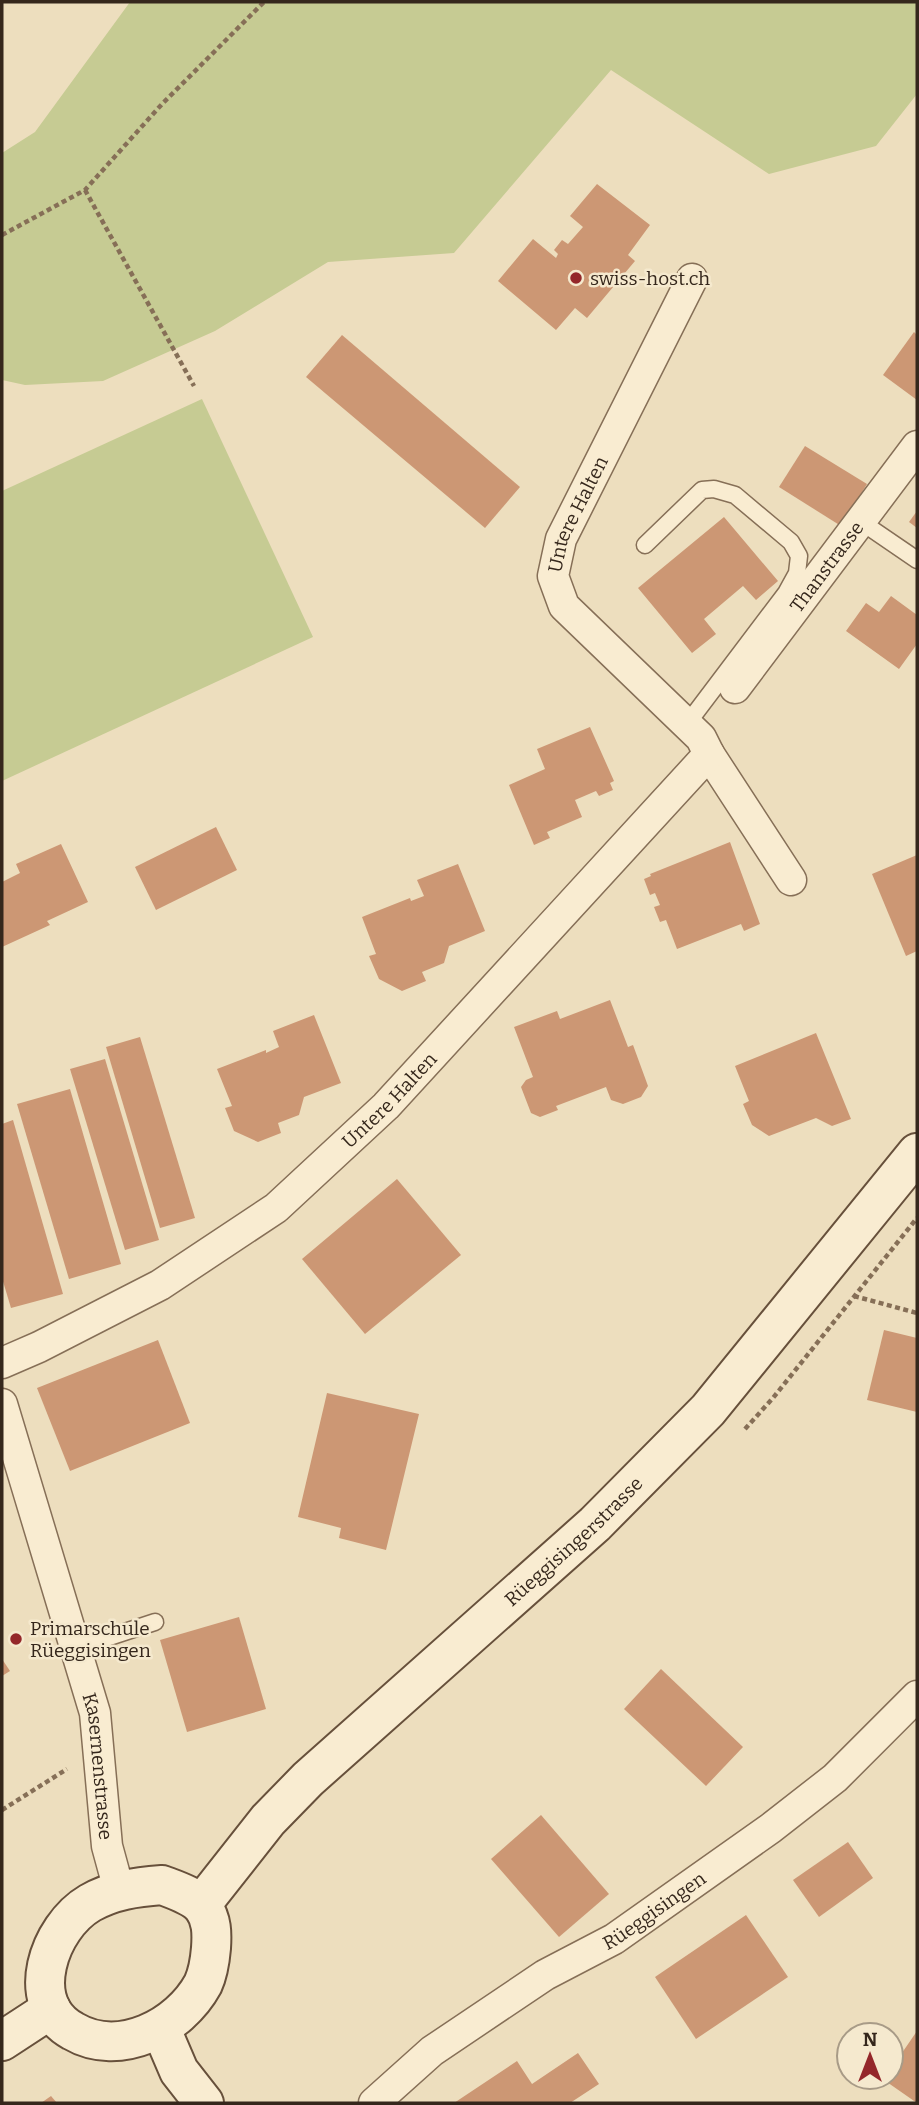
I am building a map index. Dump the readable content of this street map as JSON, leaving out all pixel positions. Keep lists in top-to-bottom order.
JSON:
{
  "streets": {
    "street": [
      "Untere Halten",
      "Thanstrasse",
      "Rüeggisingerstrasse",
      "Kasernenstrasse",
      "Rüeggisingen"
    ]
  },
  "crossings": [
    ["Rüeggisingerstrasse", "Kasernenstrasse"]
  ],
  "places": ["swiss-host.ch", "Primarschule Rüeggisingen"],
  "north": "top"
}
